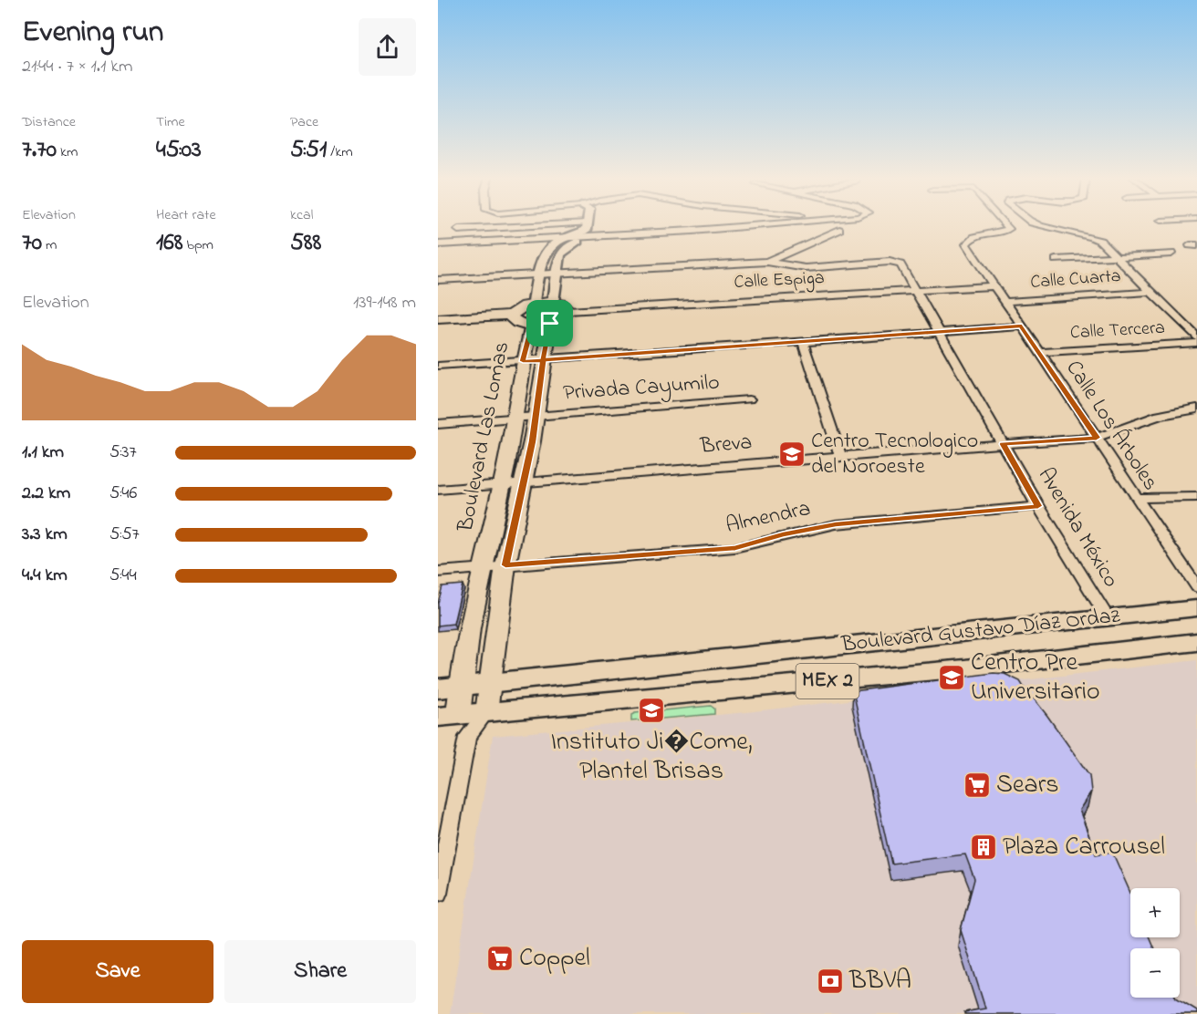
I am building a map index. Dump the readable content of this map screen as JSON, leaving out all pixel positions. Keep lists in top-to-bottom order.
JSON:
{
  "streets": {
    "main road": ["Boulevard Las Lomas", "Boulevard Gustavo Díaz Ordaz", "MEX 2"],
    "street": [
      "Calle Cuarta",
      "Calle Espiga",
      "Calle Tercera",
      "Privada Cayumilo",
      "Calle Los Árboles",
      "Breva",
      "Almendra",
      "Avenida México"
    ]
  },
  "crossings": [
    ["Calle Cuarta", "Calle Los Árboles"],
    ["Calle Espiga", "Calle Los Árboles"],
    ["Calle Espiga", "Avenida México"],
    ["Calle Tercera", "Calle Los Árboles"],
    ["Privada Cayumilo", "Boulevard Las Lomas"],
    ["Calle Los Árboles", "Breva"],
    ["Boulevard Las Lomas", "Breva"],
    ["Boulevard Las Lomas", "Almendra"],
    ["Boulevard Las Lomas", "Boulevard Gustavo Díaz Ordaz"],
    ["Breva", "Avenida México"],
    ["Almendra", "Avenida México"],
    ["Avenida México", "Boulevard Gustavo Díaz Ordaz"]
  ],
  "places": {
    "school or university": ["Centro Tecnologico del Noroeste", "Centro Pre Universitario", "Instituto Ji�Come, Plantel Brisas"],
    "supermarket": ["Sears", "Coppel"],
    "building": ["Plaza Carrousel"],
    "bank": ["BBVA"]
  },
  "page": {
    "heading": ["Evening run", "21:44 · 7 × 1.1 km"],
    "stats": [
      ["Distance", "7.70 km"],
      ["Time", "45:03"],
      ["Pace", "5:51 /km"],
      ["Elevation", "70 m"],
      ["Heart rate", "168 bpm"],
      ["kcal", "588"]
    ],
    "chart": ["Elevation", "139–148 m"],
    "list": [
      {
        "name": "1.1 km",
        "note": "5:37"
      },
      {
        "name": "2.2 km",
        "note": "5:46"
      },
      {
        "name": "3.3 km",
        "note": "5:57"
      },
      {
        "name": "4.4 km",
        "note": "5:44"
      }
    ],
    "map_buttons": ["+", "−"],
    "buttons": ["Save", "Share"]
  }
}
